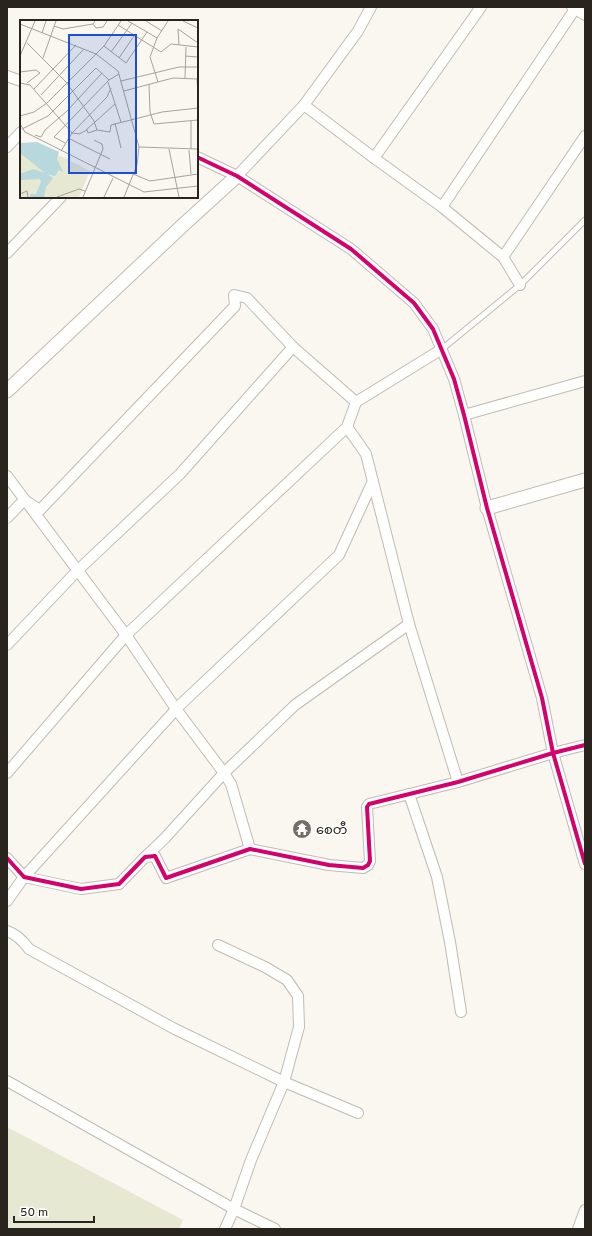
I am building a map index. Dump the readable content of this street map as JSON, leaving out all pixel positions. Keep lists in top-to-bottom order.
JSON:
{
  "places": {
    "temple": ["စေတီ"]
  },
  "scale_bar": "50 m"
}
